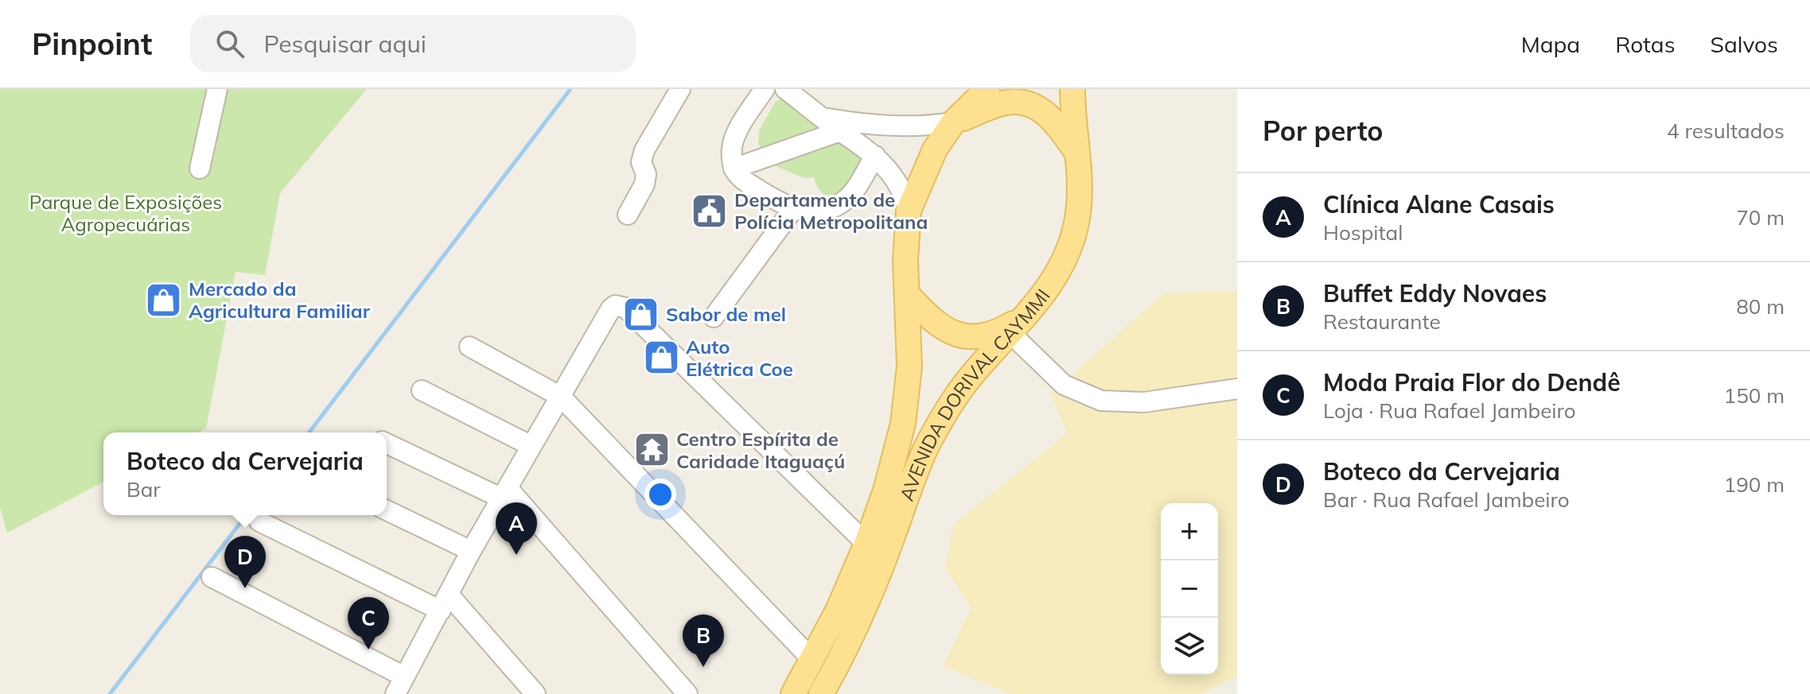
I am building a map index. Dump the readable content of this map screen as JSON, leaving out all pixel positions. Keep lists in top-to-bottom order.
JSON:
{
  "streets": {
    "main road": ["AVENIDA DORIVAL CAYMMI"]
  },
  "parks": ["Parque de Exposições Agropecuárias"],
  "places": {
    "public building": ["Departamento de Polícia Metropolitana"],
    "shop": ["Mercado da Agricultura Familiar", "Sabor de mel", "Auto Elétrica Coe"],
    "temple": ["Centro Espírita de Caridade Itaguaçú"]
  },
  "page": {
    "header": "Pinpoint",
    "search": "Pesquisar aqui",
    "nav": ["Mapa", "Rotas", "Salvos"],
    "heading": ["Por perto", "4 resultados"],
    "list": [
      {
        "mark": "A",
        "name": "Clínica Alane Casais",
        "note": "Hospital",
        "value": "70 m"
      },
      {
        "mark": "B",
        "name": "Buffet Eddy Novaes",
        "note": "Restaurante",
        "value": "80 m"
      },
      {
        "mark": "C",
        "name": "Moda Praia Flor do Dendê",
        "note": "Loja · Rua Rafael Jambeiro",
        "value": "150 m"
      },
      {
        "mark": "D",
        "name": "Boteco da Cervejaria",
        "note": "Bar · Rua Rafael Jambeiro",
        "value": "190 m"
      }
    ],
    "popup": ["Boteco da Cervejaria", "Bar"],
    "pins": [
      "A",
      "D",
      "C",
      "B"
    ],
    "map_buttons": ["+", "−"]
  }
}
